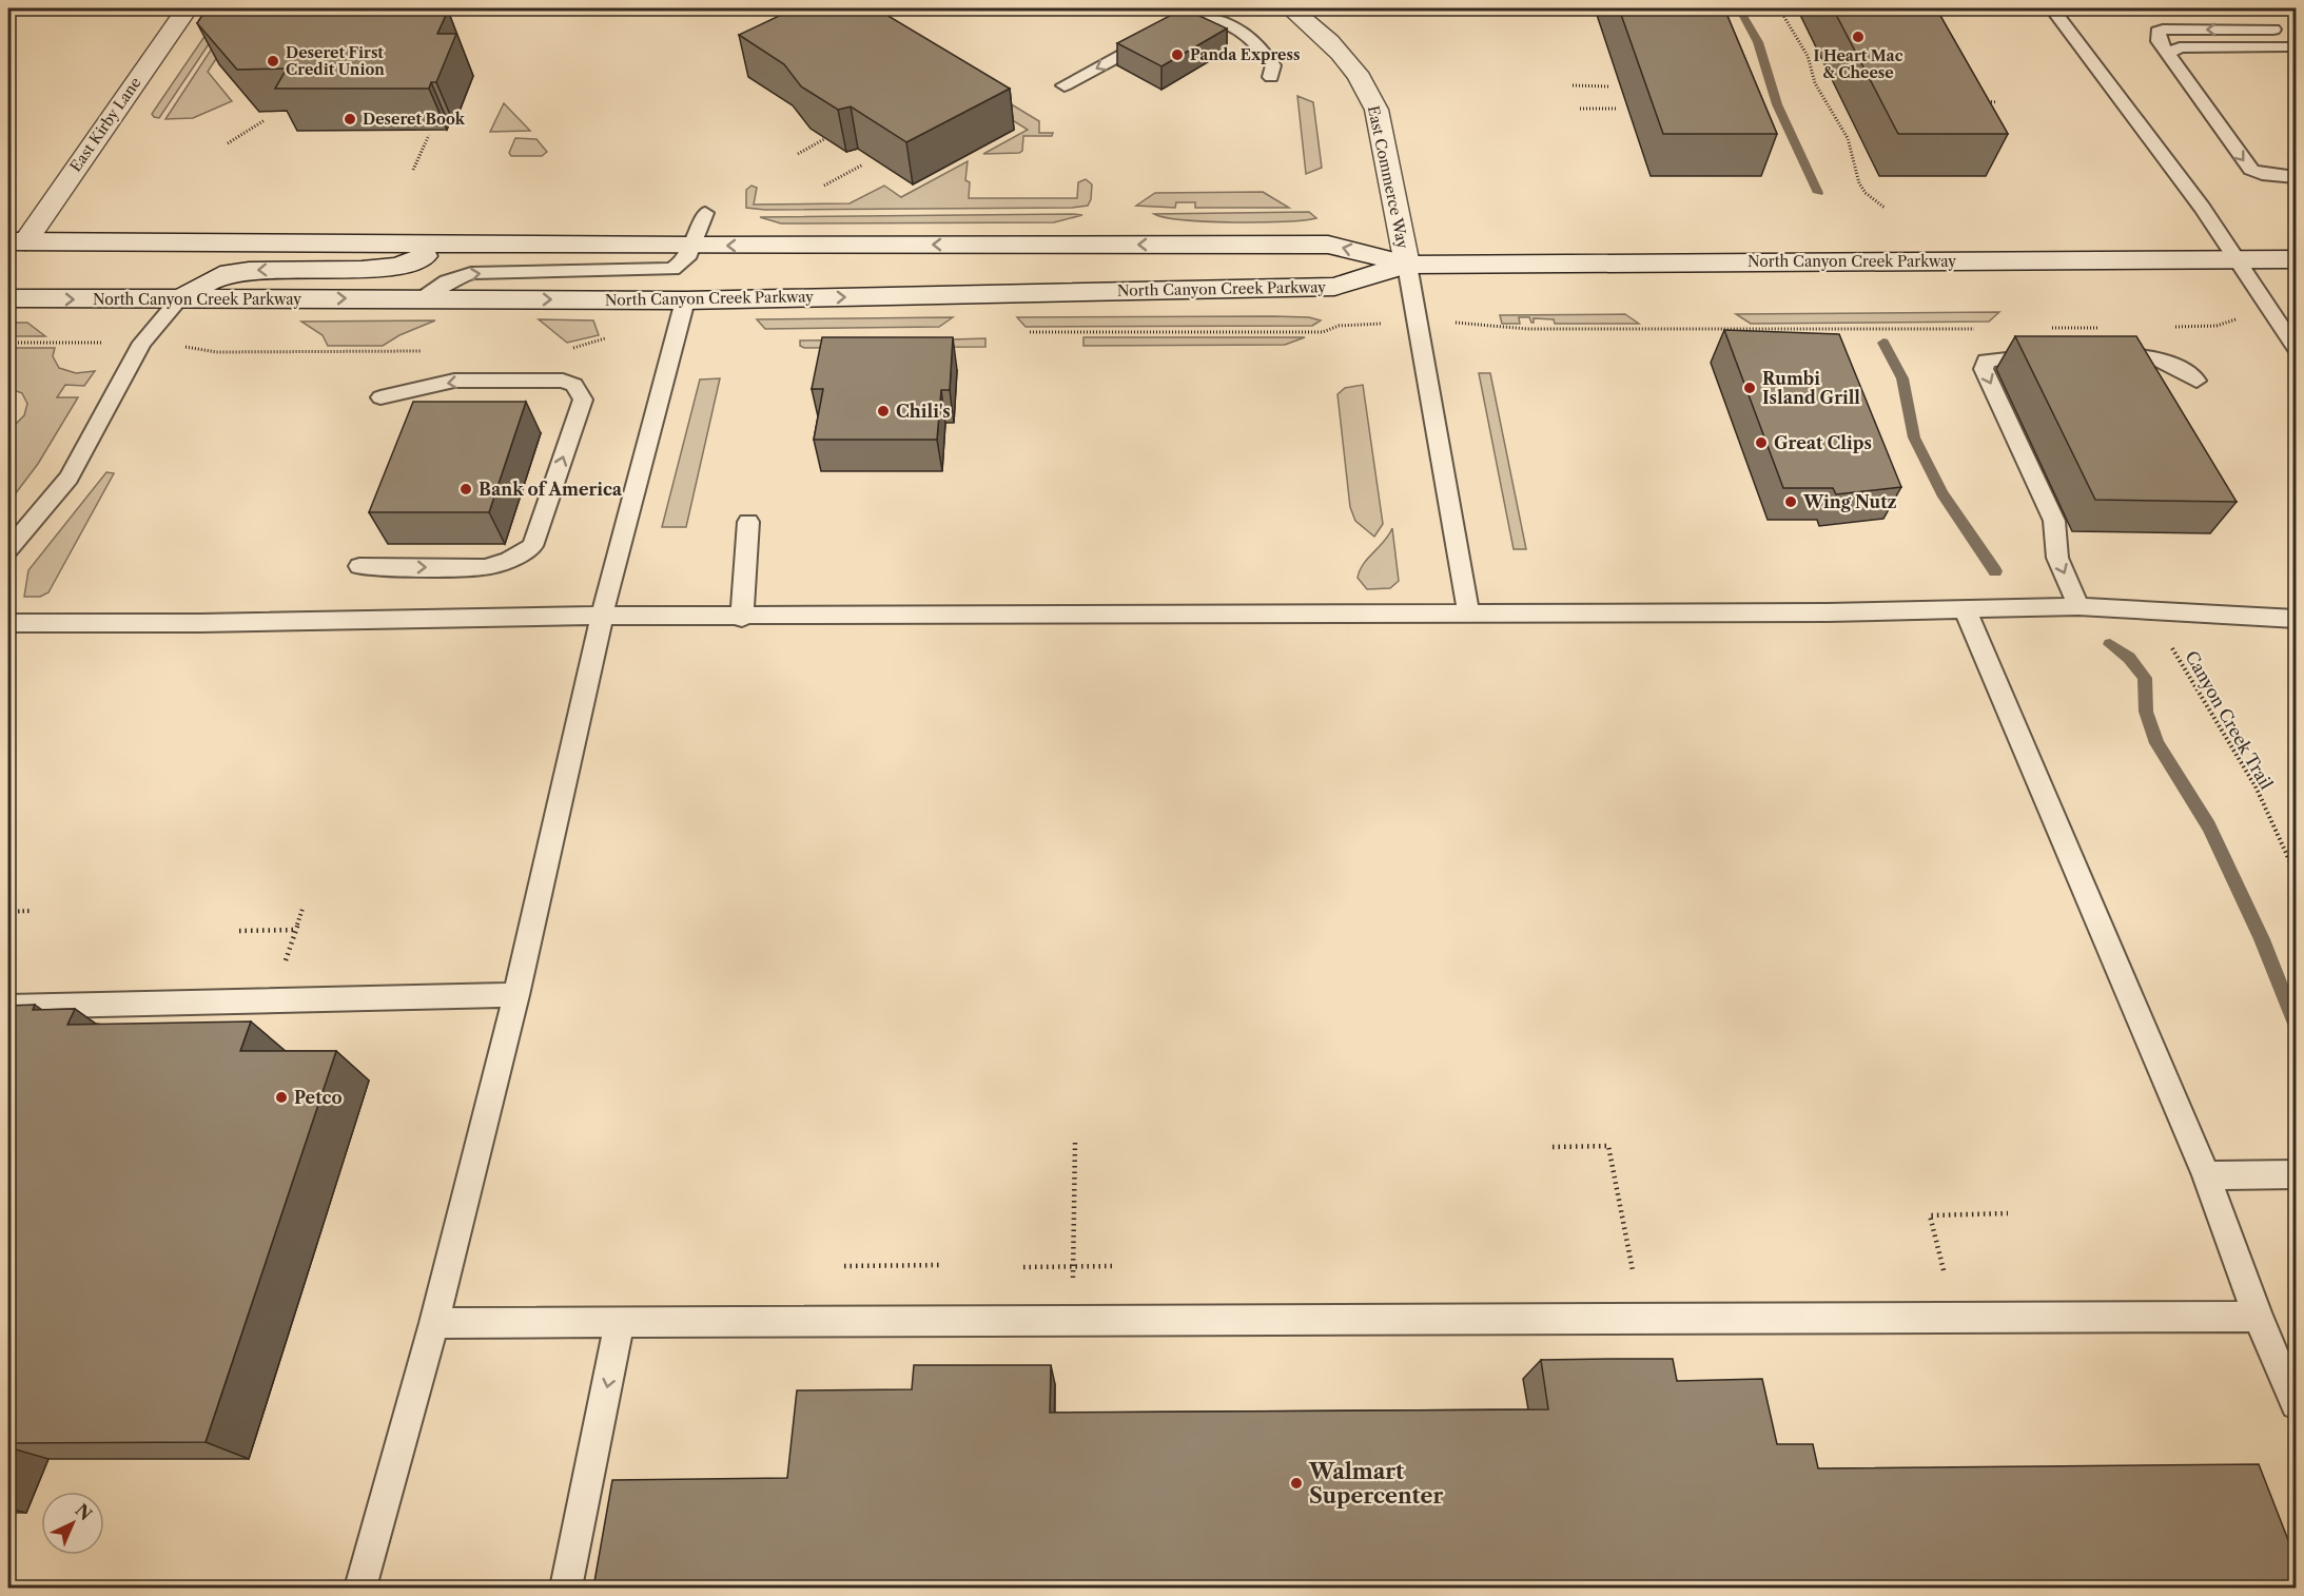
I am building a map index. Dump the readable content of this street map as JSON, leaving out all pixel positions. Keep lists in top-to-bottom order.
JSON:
{
  "streets": {
    "main road": ["East Kirby Lane", "East Commerce Way", "North Canyon Creek Parkway"],
    "path": ["Canyon Creek Trail"]
  },
  "crossings": [
    ["East Kirby Lane", "North Canyon Creek Parkway"],
    ["East Commerce Way", "North Canyon Creek Parkway"]
  ],
  "places": [
    "I Heart Mac & Cheese",
    "Panda Express",
    "Deseret First Credit Union",
    "Deseret Book",
    "Rumbi Island Grill",
    "Chili's",
    "Great Clips",
    "Bank of America",
    "Wing Nutz",
    "Petco",
    "Walmart Supercenter"
  ],
  "north": "top right"
}
